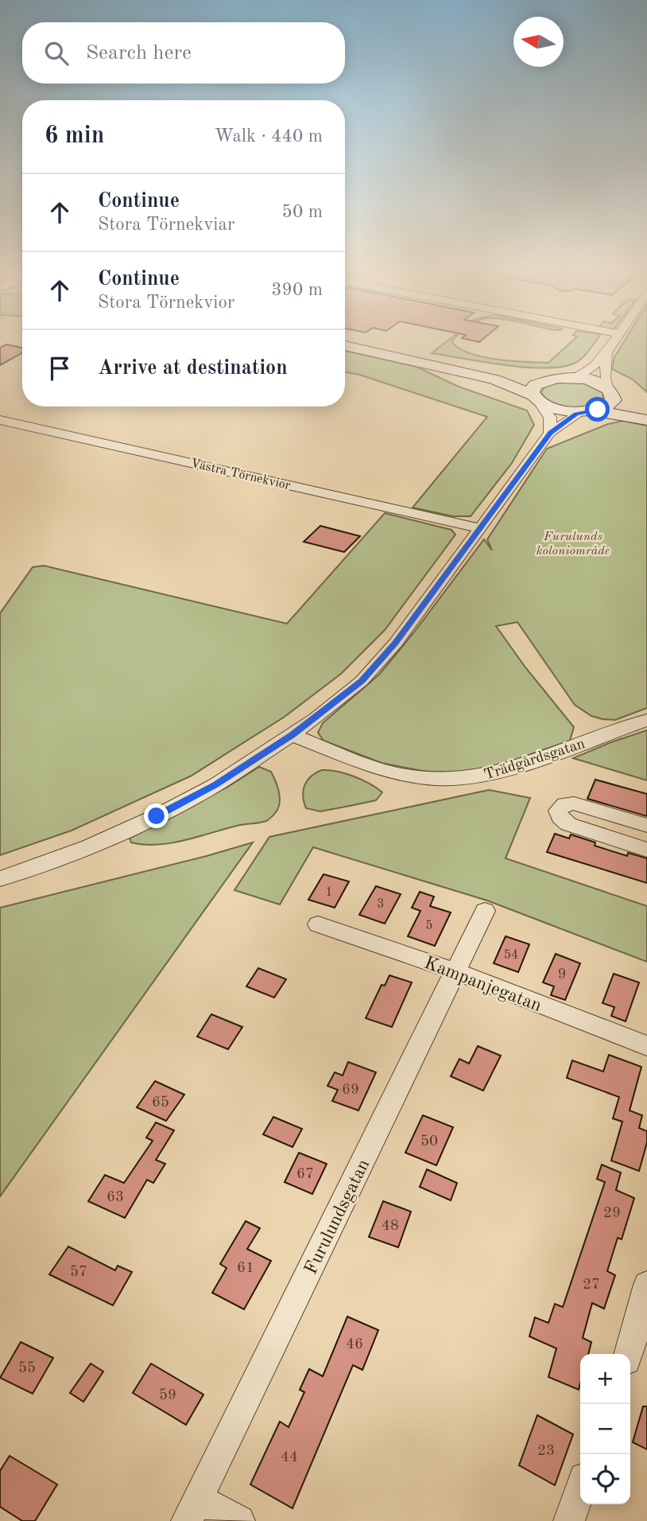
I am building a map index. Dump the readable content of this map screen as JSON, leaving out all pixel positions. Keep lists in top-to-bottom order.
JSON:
{
  "streets": {
    "street": [
      "Västra Törnekvior",
      "Trädgårdsgatan",
      "Kampanjegatan",
      "Furulundsgatan"
    ]
  },
  "crossings": [
    ["Kampanjegatan", "Furulundsgatan"]
  ],
  "parks": ["Furulunds koloniområde"],
  "house_numbers": [
    "1",
    "3",
    "5",
    "54",
    "9",
    "69",
    "65",
    "50",
    "67",
    "63",
    "29",
    "48",
    "61",
    "57",
    "27",
    "46",
    "55",
    "59",
    "23",
    "44"
  ],
  "north": "left",
  "page": {
    "search": "Search here",
    "heading": ["6 min", "Walk · 440 m"],
    "list": [
      ["Continue", "Stora Törnekviar", "50 m"],
      ["Continue", "Stora Törnekvior", "390 m"],
      "Arrive at destination"
    ],
    "map_buttons": ["+", "−"]
  }
}
